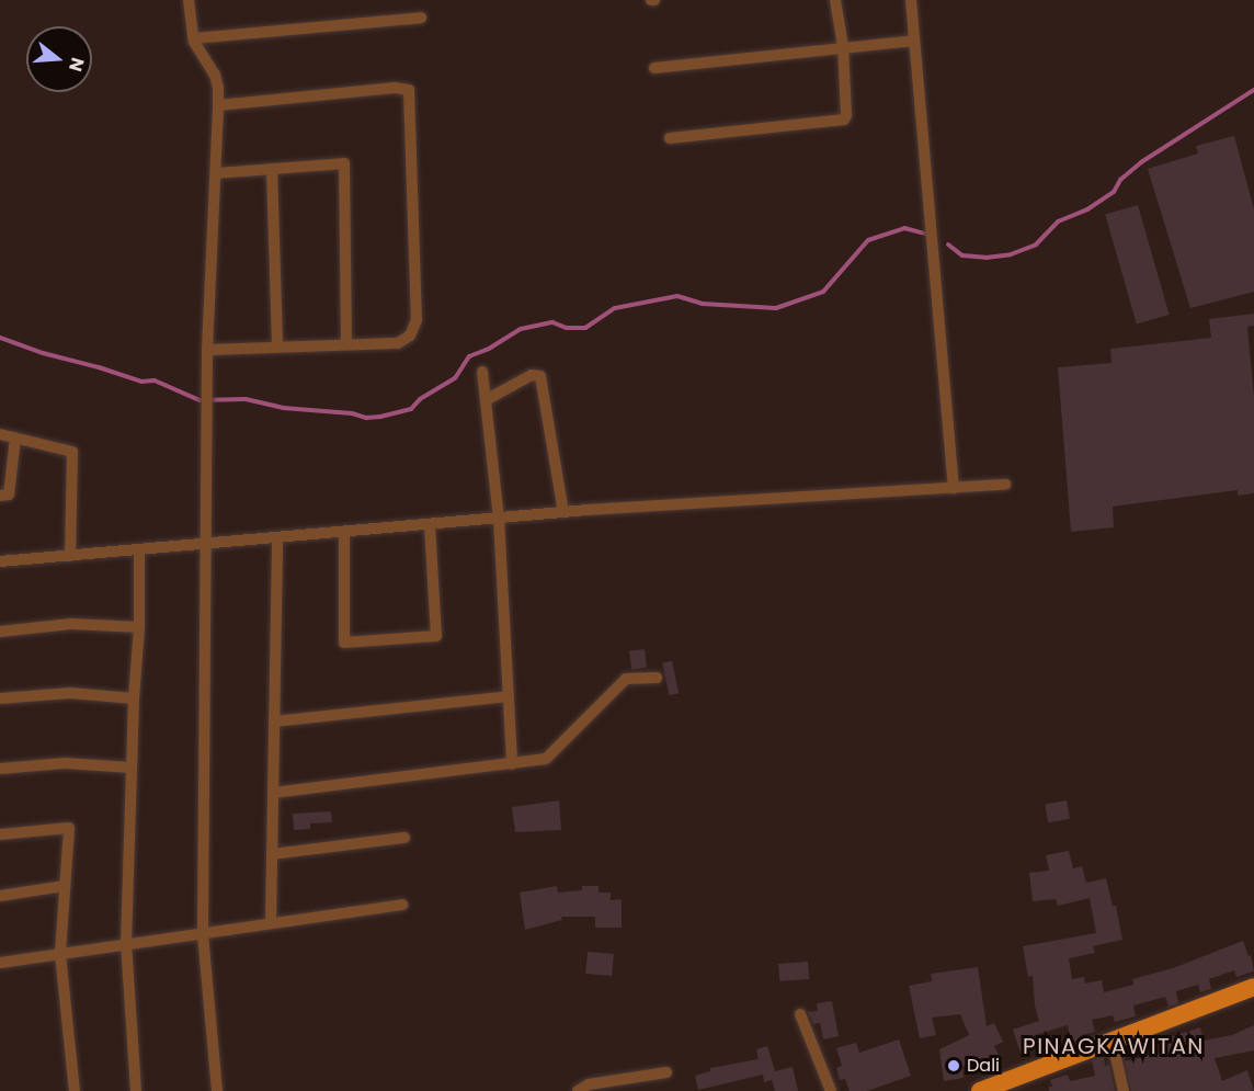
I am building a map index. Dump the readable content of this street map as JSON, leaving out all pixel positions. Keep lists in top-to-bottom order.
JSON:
{
  "districts": ["PINAGKAWITAN"],
  "places": ["Dali"],
  "north": "right"
}
